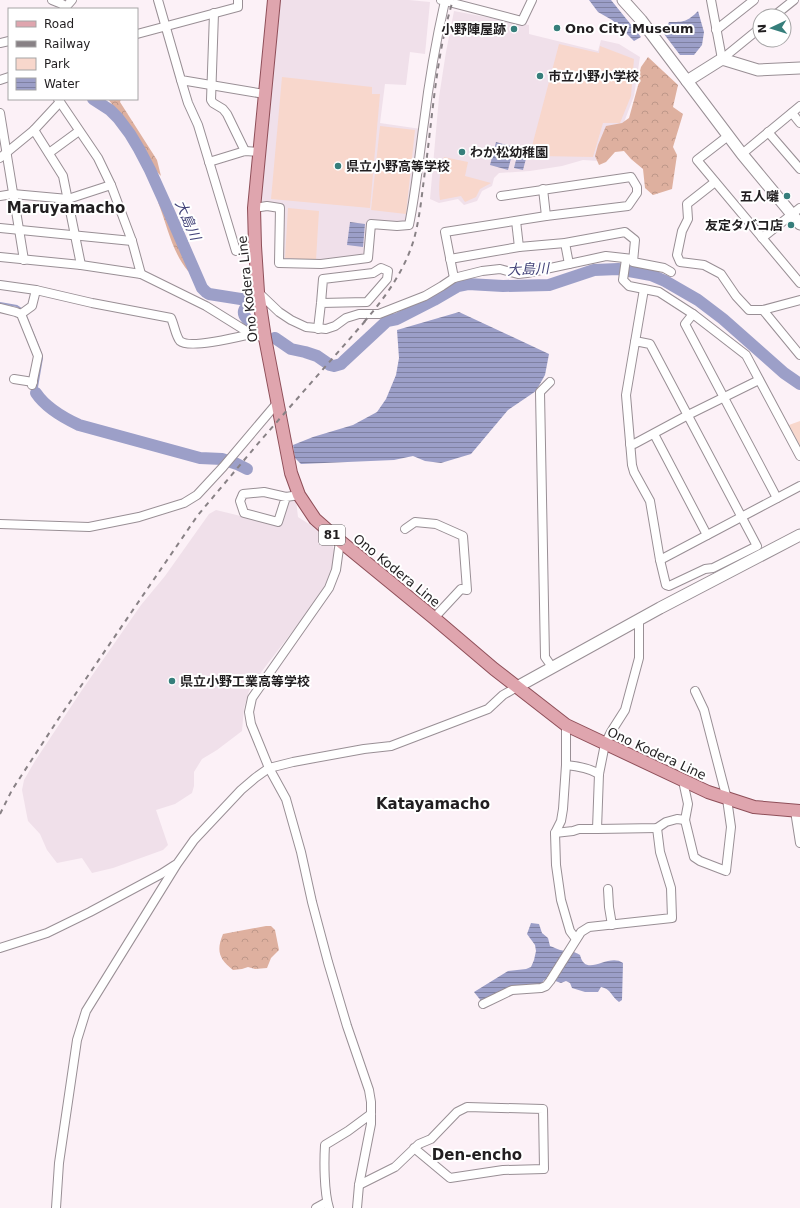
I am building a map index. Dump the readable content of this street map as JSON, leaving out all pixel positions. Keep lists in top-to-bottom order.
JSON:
{
  "streets": {
    "main road": ["Ono Kodera Line", "81"]
  },
  "districts": ["Maruyamacho", "Katayamacho", "Den-encho"],
  "water": ["大島川"],
  "places": [
    "Ono City Museum",
    "小野陣屋跡",
    "市立小野小学校",
    "わか松幼稚園",
    "県立小野高等学校",
    "五人囃",
    "友定タバコ店",
    "県立小野工業高等学校"
  ],
  "legend": [
    "Road",
    "Railway",
    "Park",
    "Water"
  ],
  "north": "left"
}
